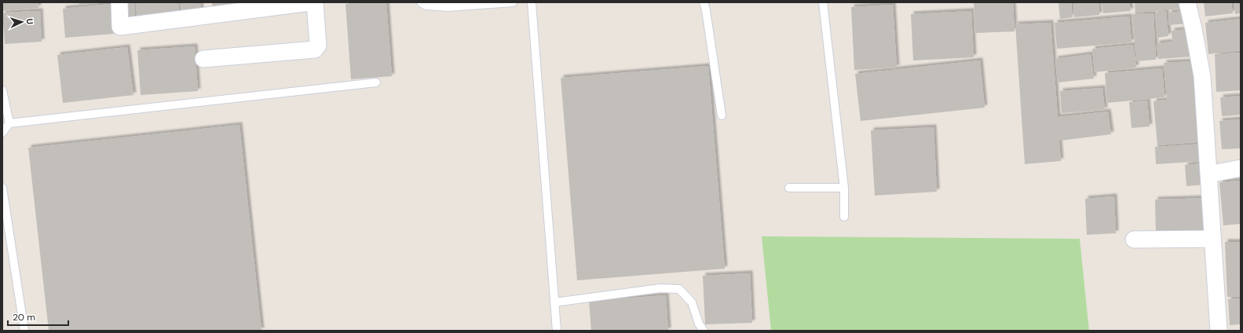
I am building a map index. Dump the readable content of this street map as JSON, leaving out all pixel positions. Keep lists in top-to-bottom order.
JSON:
{
  "scale_bar": "20 m",
  "north": "right"
}
